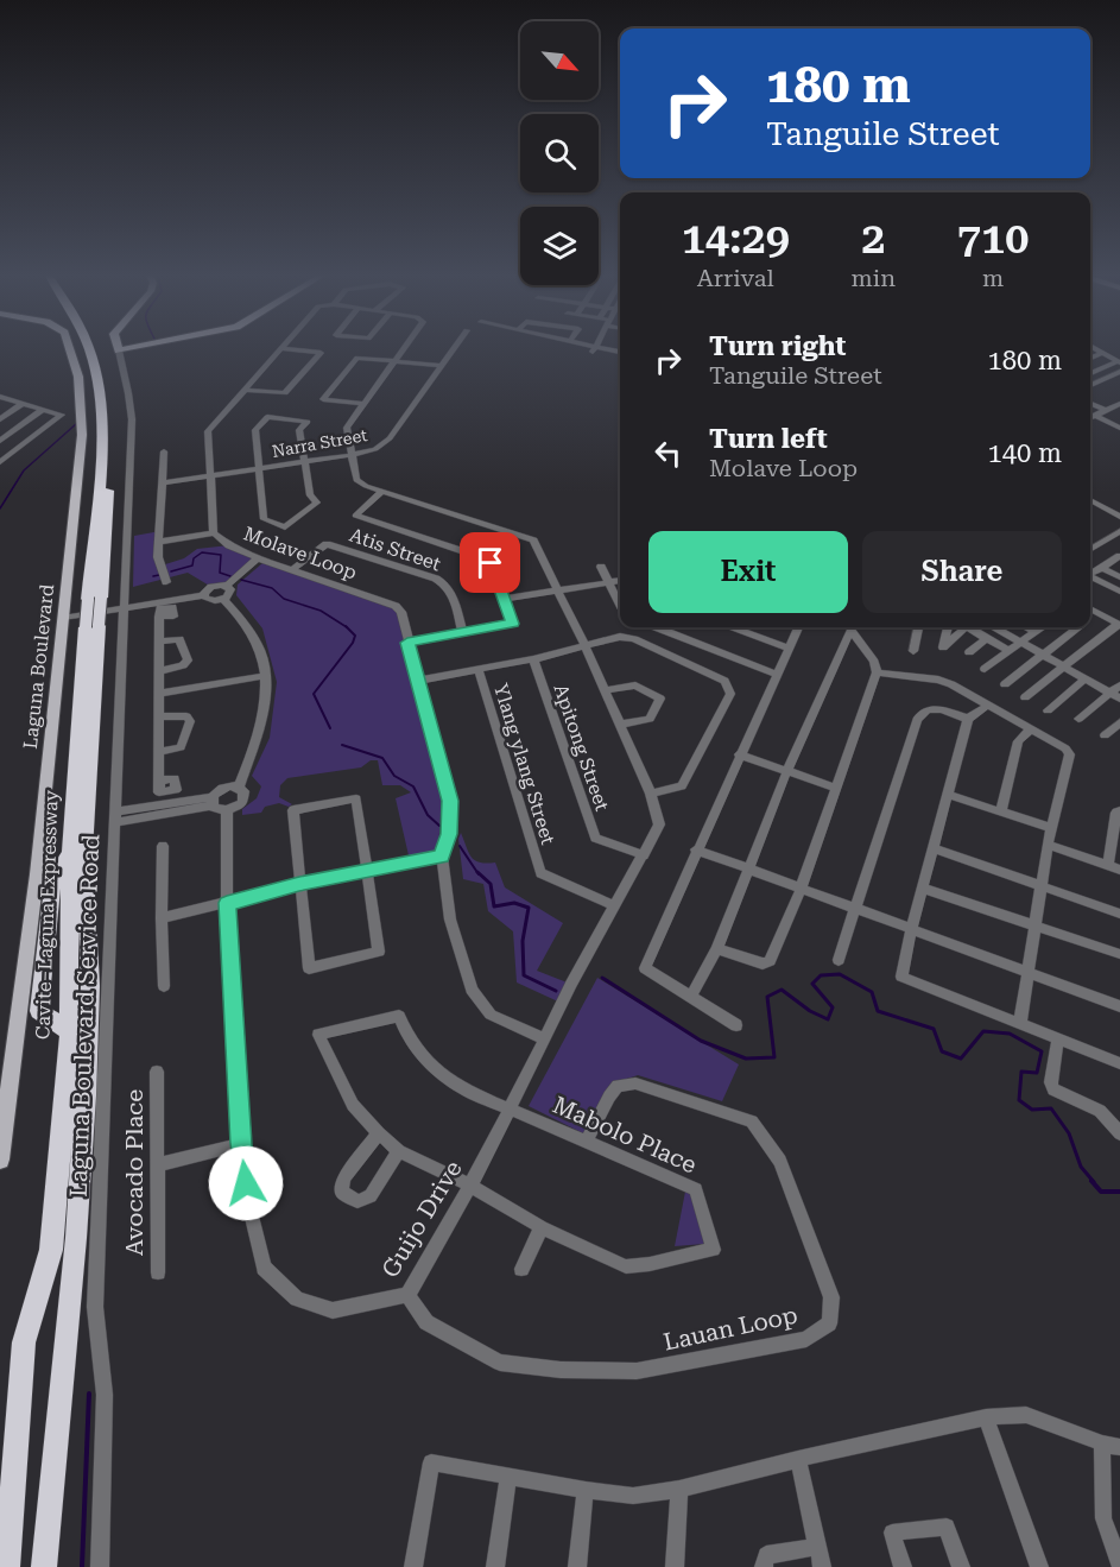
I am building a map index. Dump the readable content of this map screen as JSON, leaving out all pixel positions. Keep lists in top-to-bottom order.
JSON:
{
  "streets": {
    "highway": ["Cavite–Laguna Expressway"],
    "main road": ["Laguna Boulevard"],
    "street": [
      "Narra Street",
      "Atis Street",
      "Molave Loop",
      "Apitong Street",
      "Ylang ylang Street",
      "Laguna Boulevard Service Road",
      "Mabolo Place",
      "Avocado Place",
      "Guijo Drive",
      "Lauan Loop"
    ]
  },
  "crossings": [
    ["Narra Street", "Molave Loop"],
    ["Atis Street", "Molave Loop"],
    ["Molave Loop", "Guijo Drive"],
    ["Mabolo Place", "Guijo Drive"],
    ["Mabolo Place", "Lauan Loop"],
    ["Guijo Drive", "Lauan Loop"]
  ],
  "north": "bottom right",
  "page": {
    "turn": ["180 m", "Tanguile Street"],
    "eta": [
      "14:29",
      "Arrival",
      "2",
      "min",
      "710",
      "m"
    ],
    "list": [
      {
        "name": "Turn right",
        "note": "Tanguile Street",
        "value": "180 m"
      },
      {
        "name": "Turn left",
        "note": "Molave Loop",
        "value": "140 m"
      }
    ],
    "buttons": ["Exit", "Share"]
  }
}
